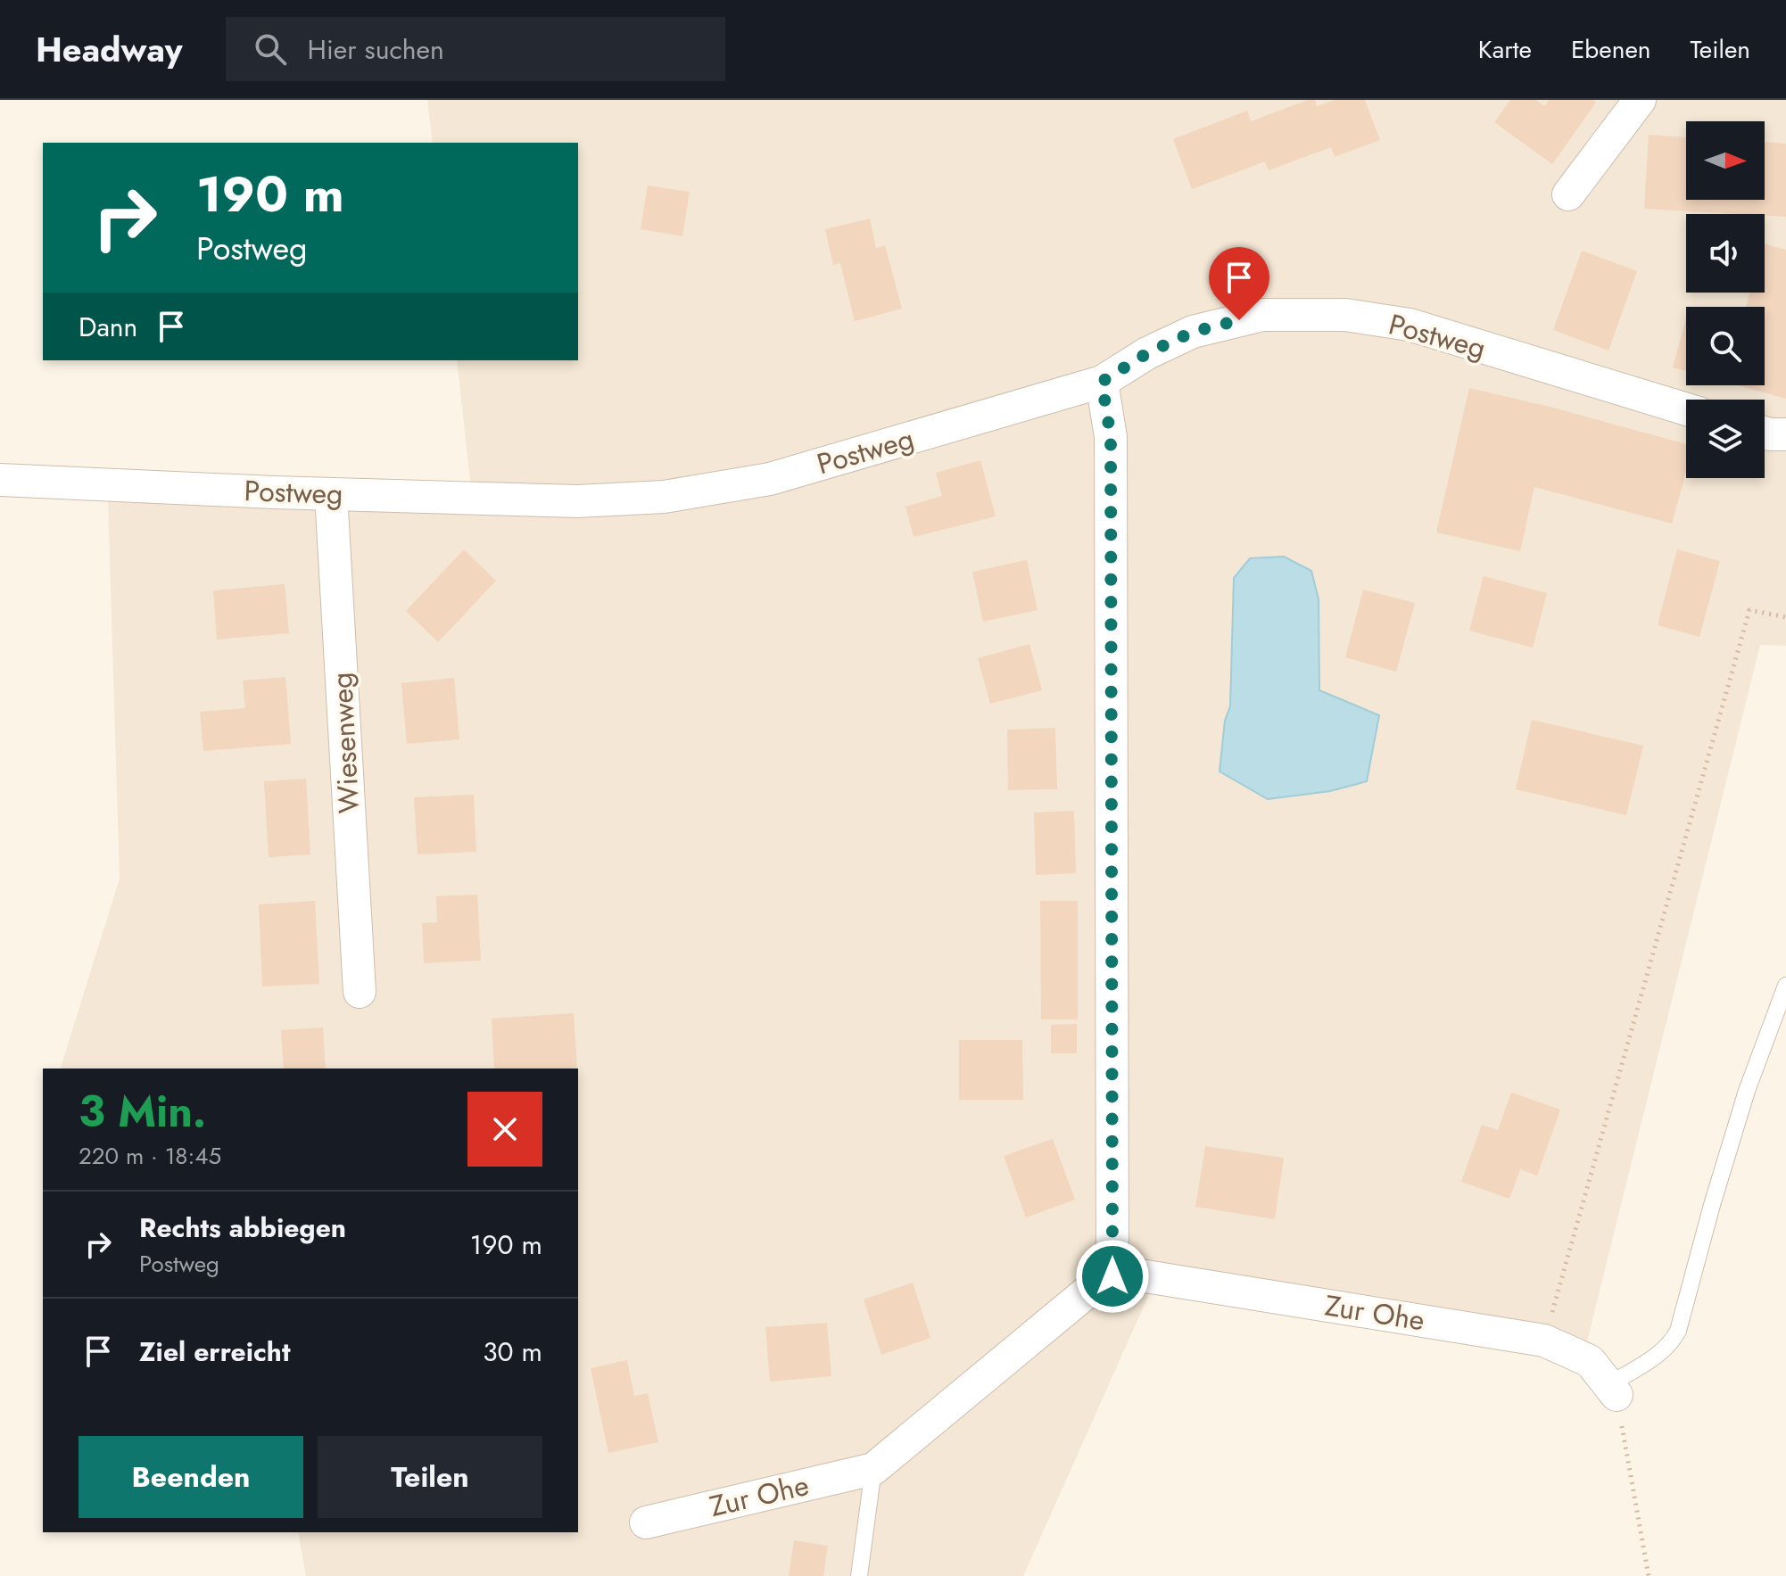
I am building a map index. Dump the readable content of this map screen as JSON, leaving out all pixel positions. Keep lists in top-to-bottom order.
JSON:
{
  "streets": {
    "street": ["Postweg", "Wiesenweg", "Zur Ohe"]
  },
  "crossings": [
    ["Postweg", "Wiesenweg"]
  ],
  "north": "right",
  "page": {
    "header": "Headway",
    "search": "Hier suchen",
    "nav": ["Karte", "Ebenen", "Teilen"],
    "turn": ["190 m", "Postweg"],
    "then": "Dann",
    "heading": ["3 Min.", "220 m · 18:45"],
    "list": [
      {
        "name": "Rechts abbiegen",
        "note": "Postweg",
        "value": "190 m"
      },
      {
        "name": "Ziel erreicht",
        "value": "30 m"
      }
    ],
    "buttons": ["Beenden", "Teilen"]
  }
}
